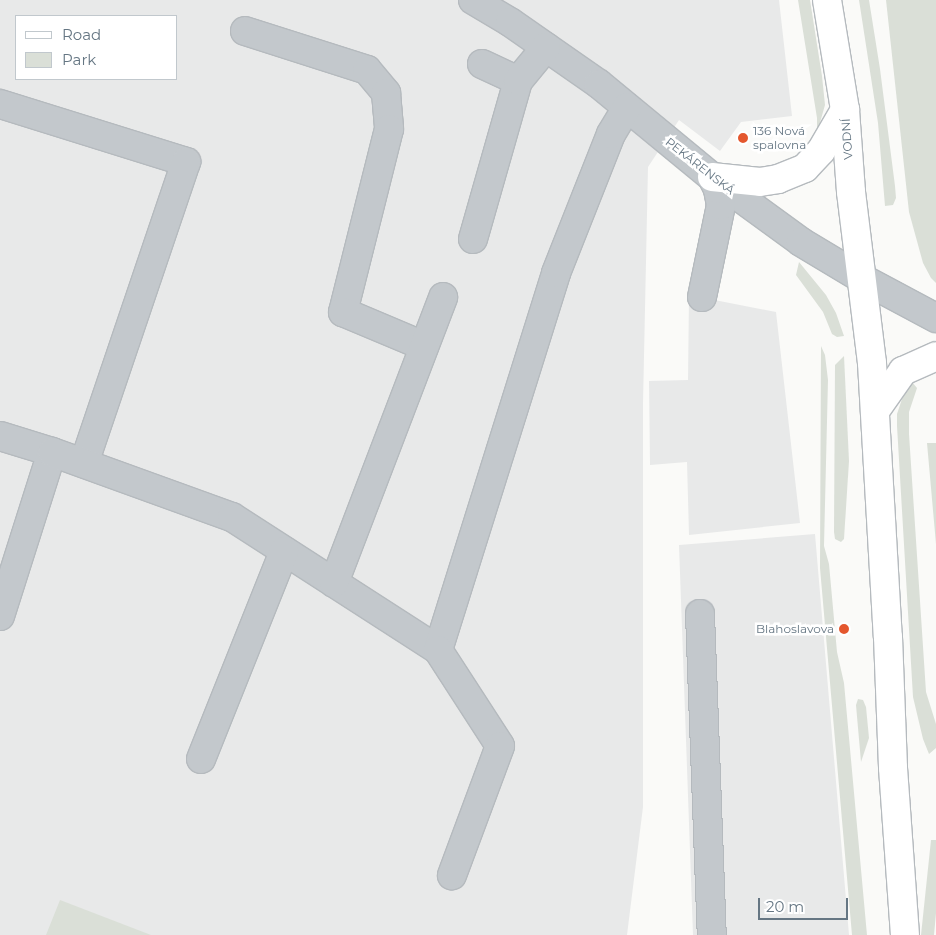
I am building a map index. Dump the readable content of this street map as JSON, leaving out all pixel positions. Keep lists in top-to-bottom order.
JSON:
{
  "streets": {
    "main road": ["VODNÍ"],
    "street": ["PEKÁRENSKÁ"]
  },
  "crossings": [
    ["VODNÍ", "PEKÁRENSKÁ"]
  ],
  "places": ["136 Nová spalovna", "Blahoslavova"],
  "legend": ["Road", "Park"],
  "scale_bar": "20 m"
}
